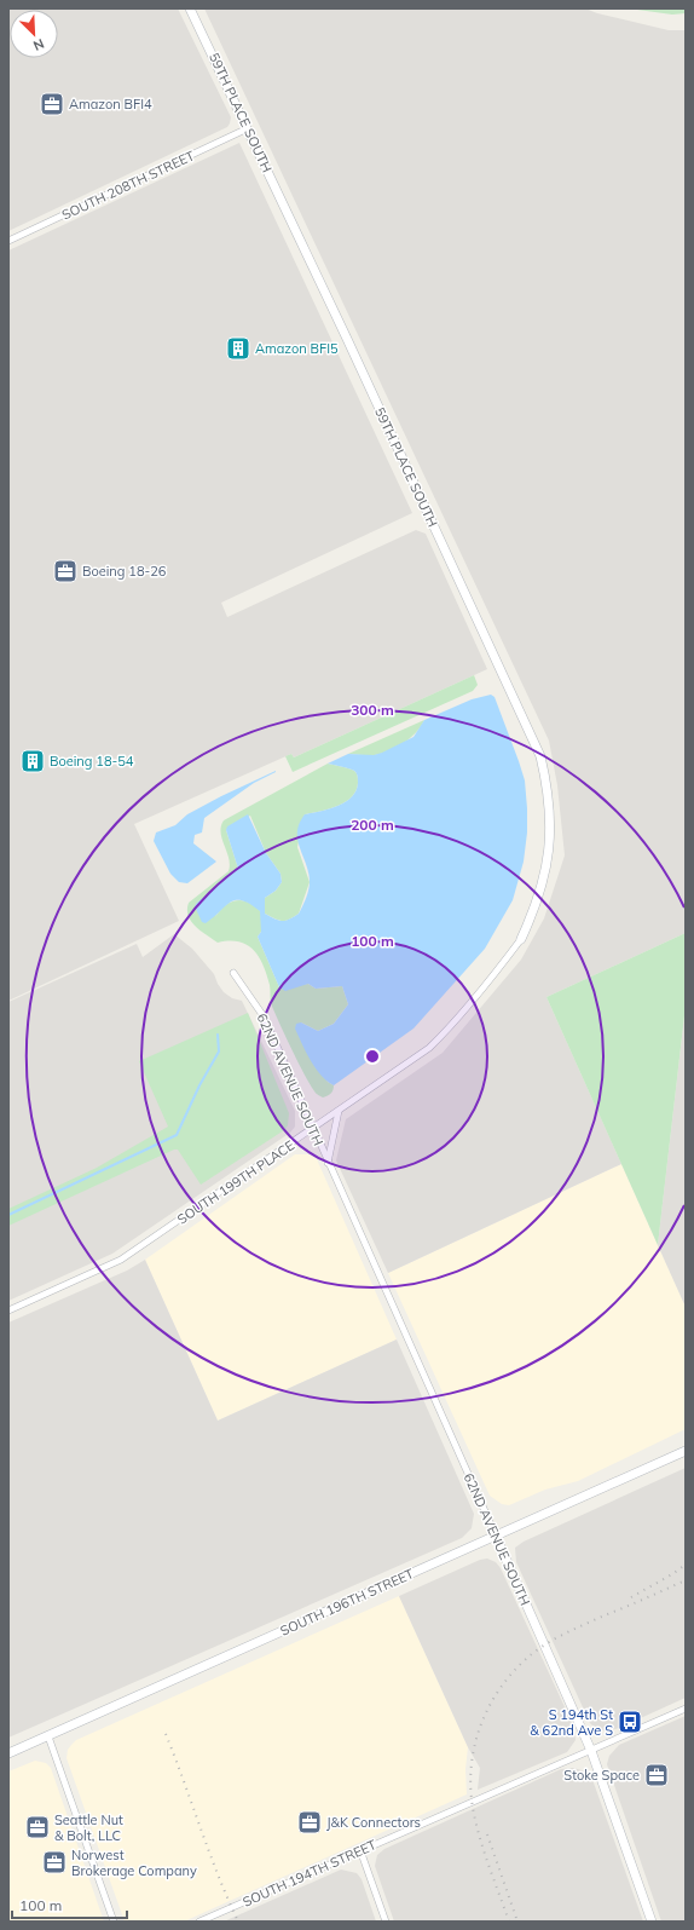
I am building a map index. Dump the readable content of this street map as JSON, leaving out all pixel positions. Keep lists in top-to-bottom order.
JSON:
{
  "streets": {
    "street": [
      "59TH PLACE SOUTH",
      "SOUTH 208TH STREET",
      "62ND AVENUE SOUTH",
      "SOUTH 199TH PLACE",
      "SOUTH 196TH STREET",
      "SOUTH 194TH STREET"
    ]
  },
  "crossings": [
    ["59TH PLACE SOUTH", "SOUTH 208TH STREET"],
    ["59TH PLACE SOUTH", "SOUTH 199TH PLACE"],
    ["62ND AVENUE SOUTH", "SOUTH 199TH PLACE"],
    ["62ND AVENUE SOUTH", "SOUTH 196TH STREET"],
    ["62ND AVENUE SOUTH", "SOUTH 194TH STREET"]
  ],
  "places": {
    "office": [
      "Amazon BFI4",
      "Boeing 18-26",
      "Stoke Space",
      "J&K Connectors",
      "Seattle Nut & Bolt, LLC",
      "Norwest Brokerage Company"
    ],
    "building": ["Amazon BFI5", "Boeing 18-54"],
    "bus stop": ["S 194th St & 62nd Ave S"]
  },
  "scale_bar": "100 m",
  "north": "bottom right",
  "rings": ["300 m", "200 m", "100 m"]
}
